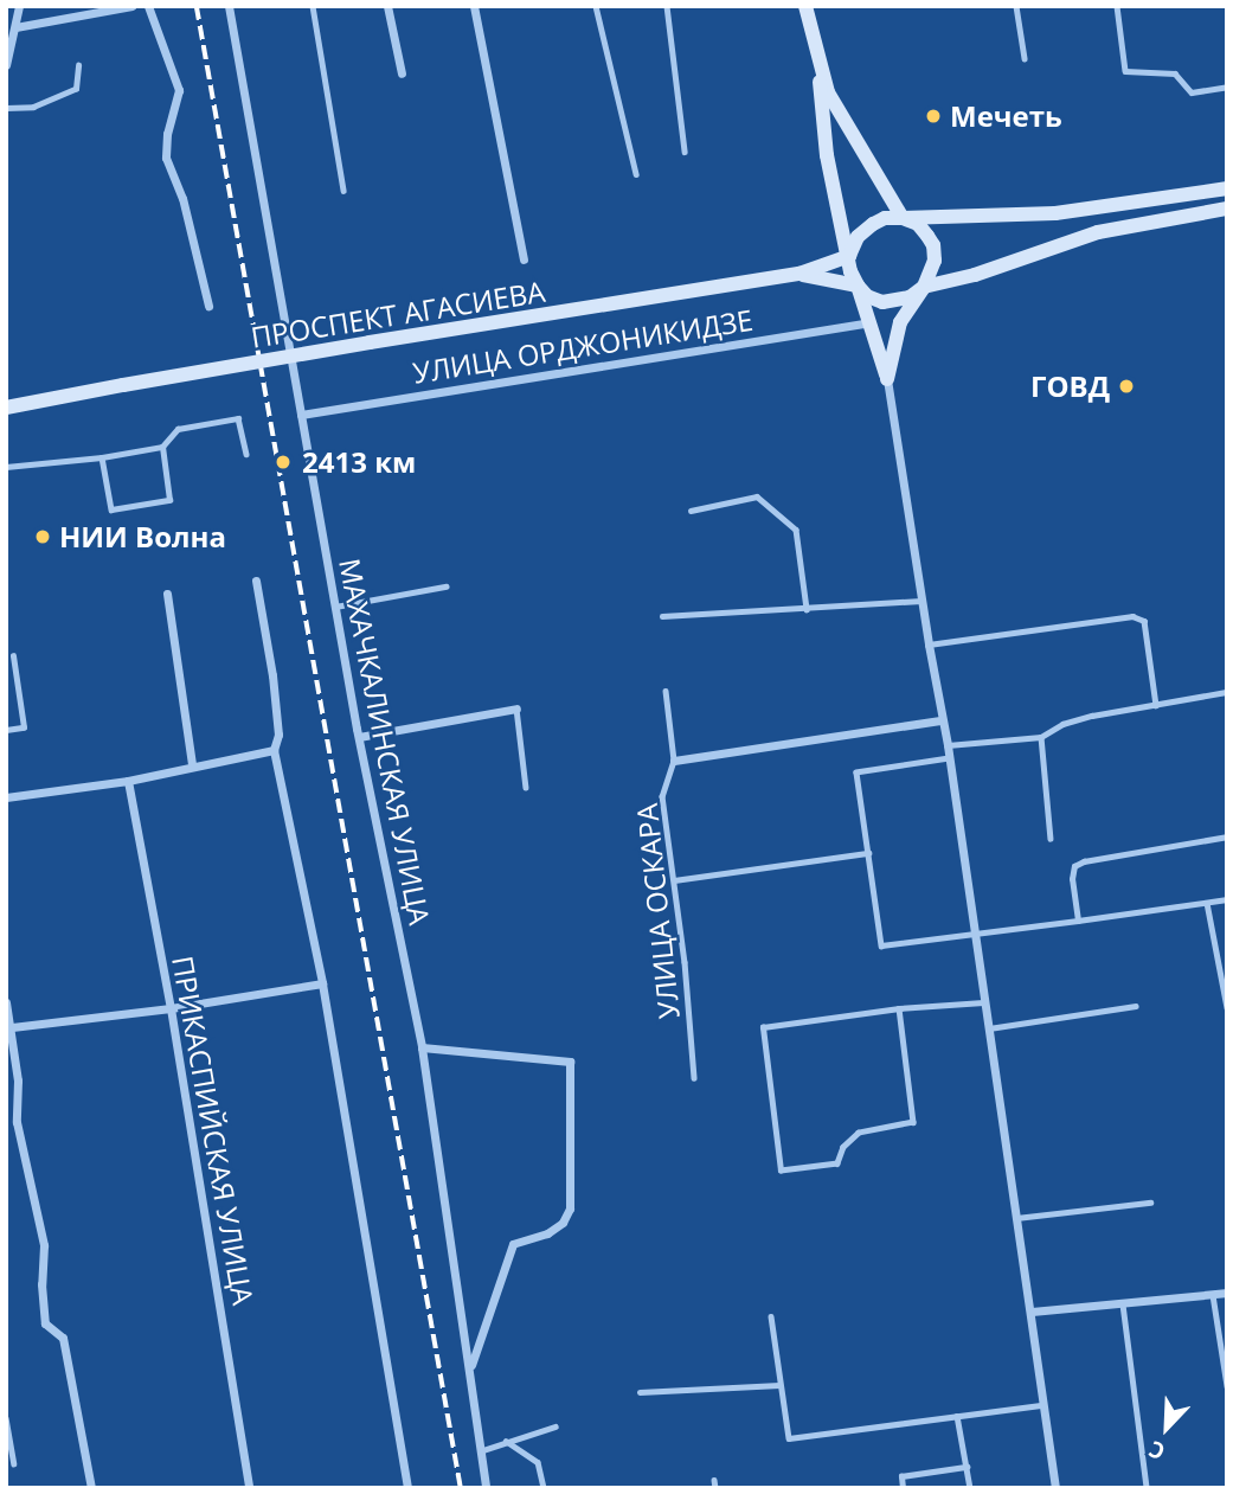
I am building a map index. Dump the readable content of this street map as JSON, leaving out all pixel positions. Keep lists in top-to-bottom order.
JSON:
{
  "streets": {
    "main road": ["ПРОСПЕКТ АГАСИЕВА"],
    "street": ["УЛИЦА ОРДЖОНИКИДЗЕ", "МАХАЧКАЛИНСКАЯ УЛИЦА", "ПРИКАСПИЙСКАЯ УЛИЦА"],
    "lane": ["УЛИЦА ОСКАРА"]
  },
  "crossings": [
    ["УЛИЦА ОРДЖОНИКИДЗЕ", "МАХАЧКАЛИНСКАЯ УЛИЦА"]
  ],
  "places": [
    "Мечеть",
    "ГОВД",
    "2413 км",
    "НИИ Волна"
  ],
  "north": "bottom left"
}
